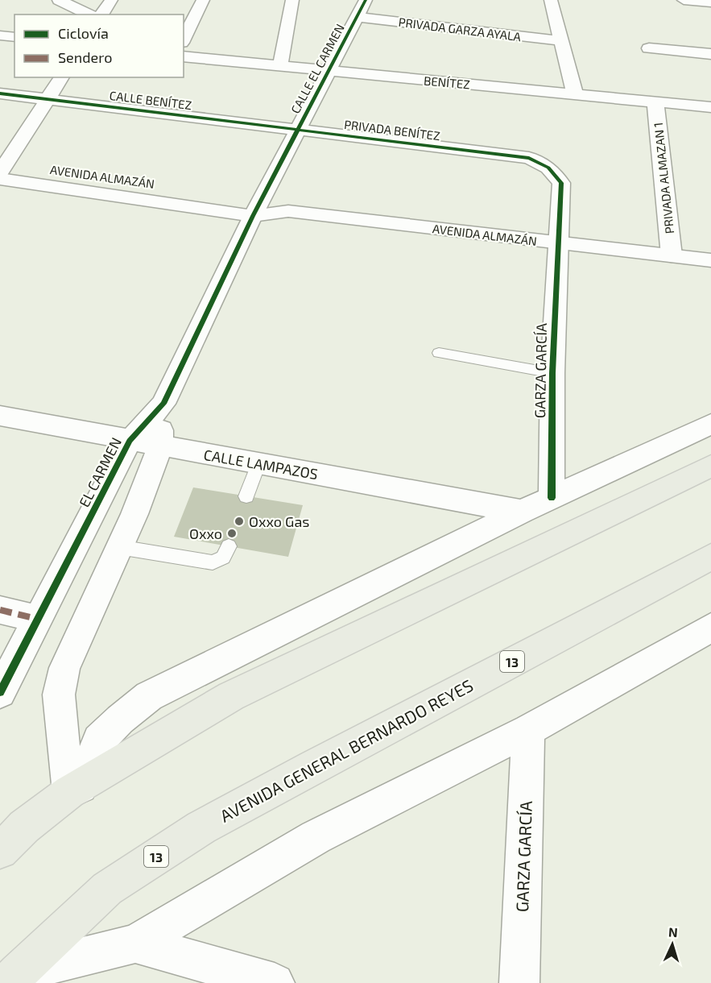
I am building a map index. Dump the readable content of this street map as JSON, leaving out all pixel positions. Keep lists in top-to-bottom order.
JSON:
{
  "streets": {
    "main road": ["13", "AVENIDA GENERAL BERNARDO REYES"],
    "street": [
      "PRIVADA GARZA AYALA",
      "CALLE EL CARMEN",
      "BENÍTEZ",
      "CALLE BENÍTEZ",
      "PRIVADA BENÍTEZ",
      "AVENIDA ALMAZÁN",
      "PRIVADA ALMAZAN 1",
      "GARZA GARCÍA",
      "CALLE LAMPAZOS",
      "EL CARMEN"
    ]
  },
  "crossings": [
    ["PRIVADA GARZA AYALA", "CALLE EL CARMEN"],
    ["CALLE EL CARMEN", "BENÍTEZ"],
    ["CALLE EL CARMEN", "CALLE BENÍTEZ"],
    ["CALLE EL CARMEN", "PRIVADA BENÍTEZ"],
    ["CALLE EL CARMEN", "AVENIDA ALMAZÁN"],
    ["CALLE EL CARMEN", "EL CARMEN"],
    ["BENÍTEZ", "PRIVADA ALMAZAN 1"],
    ["CALLE BENÍTEZ", "PRIVADA BENÍTEZ"],
    ["PRIVADA BENÍTEZ", "AVENIDA ALMAZÁN"],
    ["PRIVADA BENÍTEZ", "GARZA GARCÍA"],
    ["AVENIDA ALMAZÁN", "PRIVADA ALMAZAN 1"],
    ["AVENIDA ALMAZÁN", "GARZA GARCÍA"],
    ["AVENIDA ALMAZÁN", "EL CARMEN"],
    ["CALLE LAMPAZOS", "EL CARMEN"]
  ],
  "places": ["Oxxo Gas", "Oxxo"],
  "legend": ["Ciclovía", "Sendero"],
  "north": "top"
}
